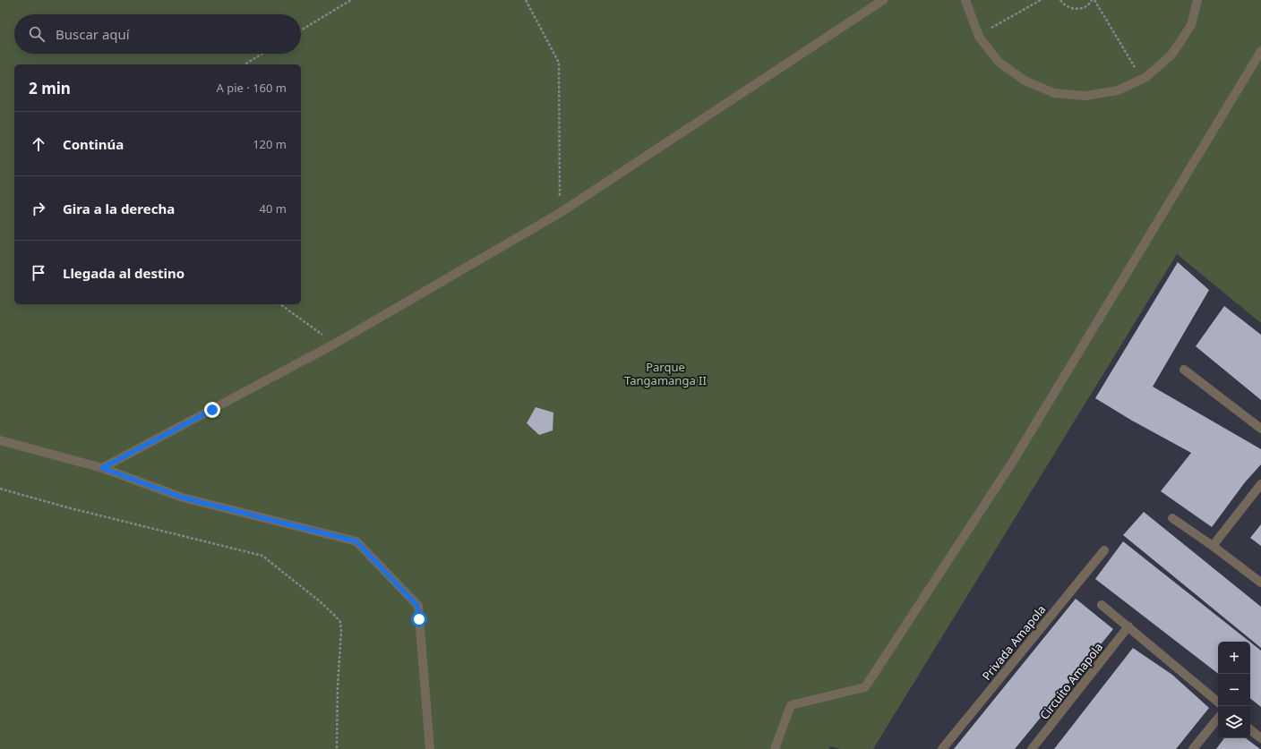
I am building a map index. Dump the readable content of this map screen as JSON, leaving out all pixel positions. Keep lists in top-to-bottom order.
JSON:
{
  "streets": {
    "street": ["Privada Amapola", "Circuito Amapola"]
  },
  "parks": ["Parque Tangamanga II"],
  "page": {
    "search": "Buscar aquí",
    "heading": ["2 min", "A pie · 160 m"],
    "list": [
      ["Continúa", "120 m"],
      ["Gira a la derecha", "40 m"],
      "Llegada al destino"
    ],
    "map_buttons": ["+", "−"]
  }
}
